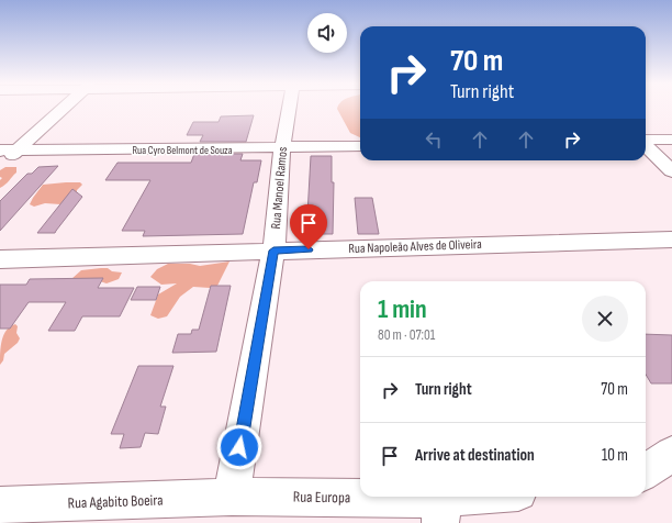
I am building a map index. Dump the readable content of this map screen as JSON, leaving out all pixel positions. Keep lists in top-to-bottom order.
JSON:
{
  "streets": {
    "street": [
      "Rua Cyro Belmont de Souza",
      "Rua Manoel Ramos",
      "Rua Napoleão Alves de Oliveira",
      "Rua Europa",
      "Rua Agabito Boeira"
    ]
  },
  "crossings": [
    ["Rua Cyro Belmont de Souza", "Rua Manoel Ramos"],
    ["Rua Manoel Ramos", "Rua Napoleão Alves de Oliveira"],
    ["Rua Manoel Ramos", "Rua Europa"],
    ["Rua Manoel Ramos", "Rua Agabito Boeira"],
    ["Rua Europa", "Rua Agabito Boeira"]
  ],
  "page": {
    "turn": ["70 m", "Turn right"],
    "heading": ["1 min", "80 m · 07:01"],
    "list": [
      {
        "name": "Turn right",
        "value": "70 m"
      },
      {
        "name": "Arrive at destination",
        "value": "10 m"
      }
    ]
  }
}
